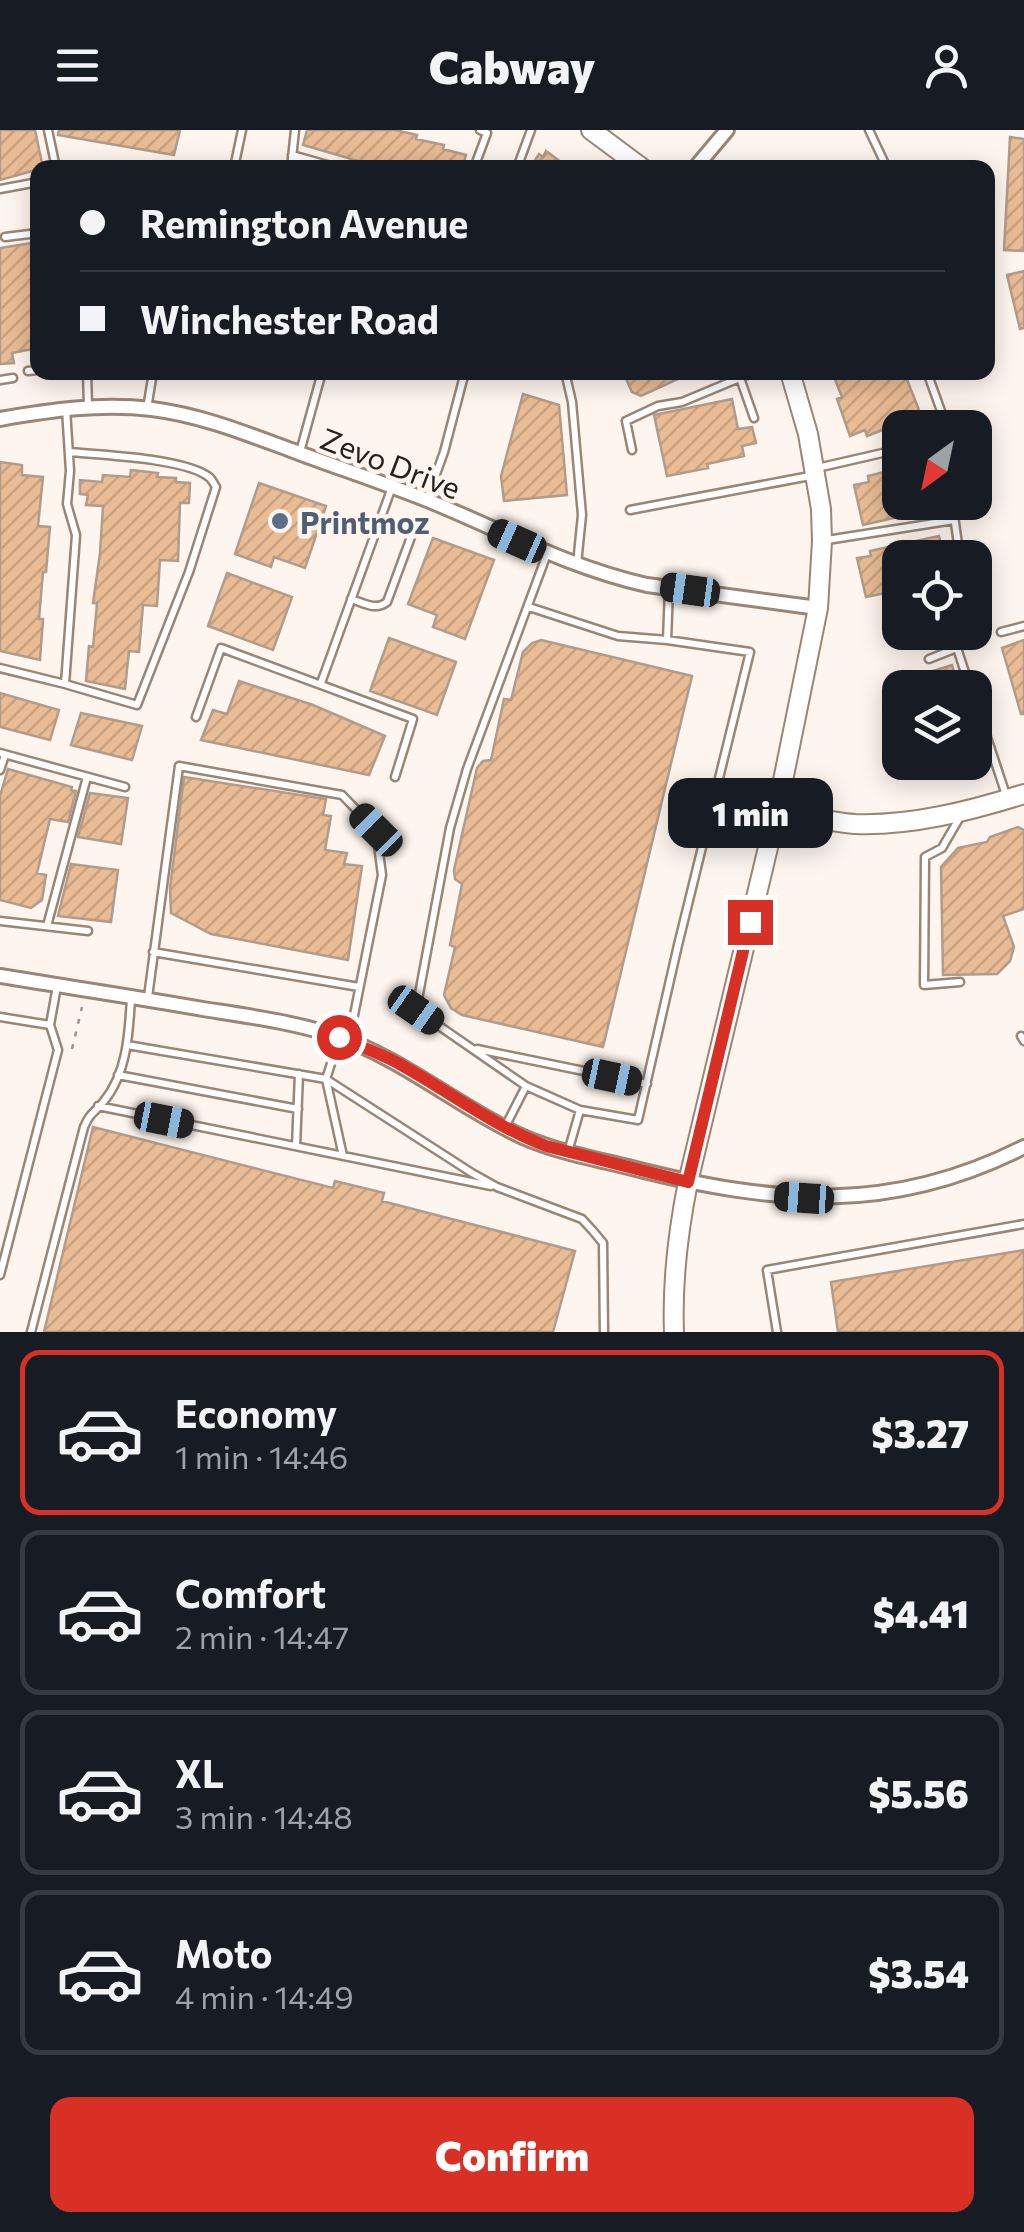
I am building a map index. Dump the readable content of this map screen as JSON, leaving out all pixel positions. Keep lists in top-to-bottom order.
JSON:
{
  "streets": {
    "street": ["Zevo Drive"]
  },
  "places": ["Printmoz"],
  "north": "bottom left",
  "page": {
    "header": "Cabway",
    "banner": ["Remington Avenue", "Winchester Road"],
    "bubble": "1 min",
    "list": [
      {
        "name": "Economy",
        "note": "1 min · 14:46",
        "value": "$3.27"
      },
      {
        "name": "Comfort",
        "note": "2 min · 14:47",
        "value": "$4.41"
      },
      {
        "name": "XL",
        "note": "3 min · 14:48",
        "value": "$5.56"
      },
      {
        "name": "Moto",
        "note": "4 min · 14:49",
        "value": "$3.54"
      }
    ],
    "buttons": "Confirm"
  }
}
